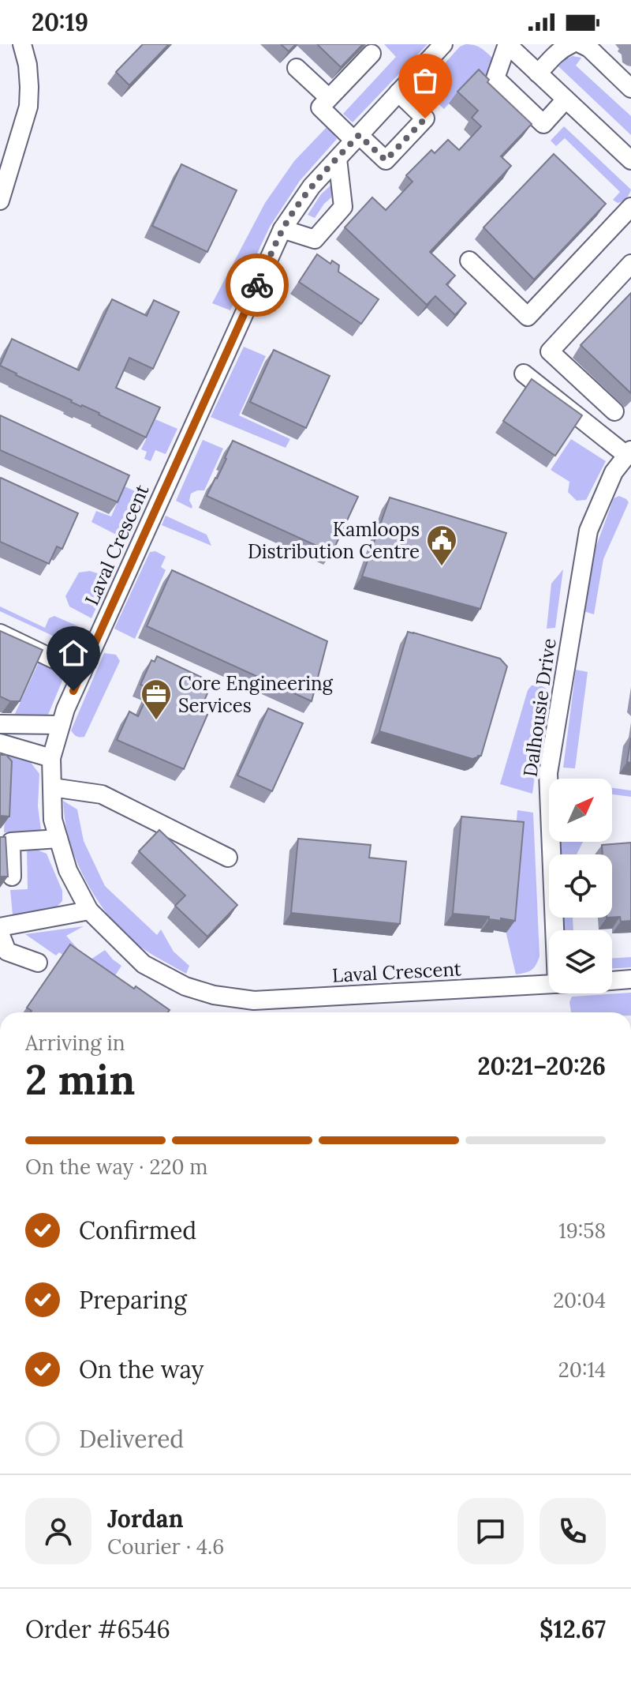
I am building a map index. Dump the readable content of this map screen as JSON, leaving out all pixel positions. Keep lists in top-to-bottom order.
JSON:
{
  "streets": {
    "street": ["Laval Crescent", "Dalhousie Drive"]
  },
  "places": {
    "public building": ["Kamloops Distribution Centre"],
    "office": ["Core Engineering Services"]
  },
  "north": "top right",
  "page": {
    "status": "20:19",
    "heading": ["2 min", "Arriving in", "20:21–20:26"],
    "panel": [
      "Jordan",
      "Courier · 4.6",
      "Order #6546",
      "$12.67"
    ],
    "bar": "On the way · 220 m",
    "list": [
      ["Confirmed", "19:58"],
      ["Preparing", "20:04"],
      ["On the way", "20:14"],
      "Delivered"
    ]
  }
}
